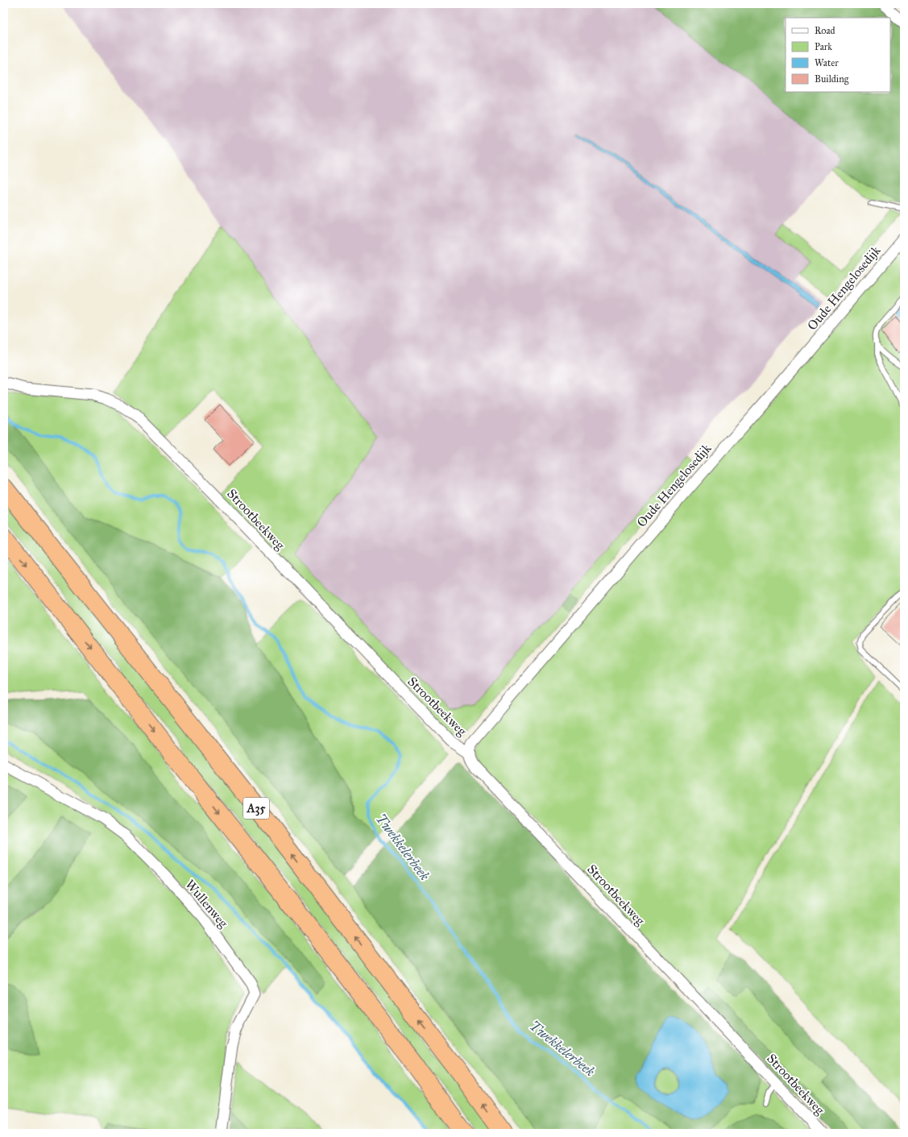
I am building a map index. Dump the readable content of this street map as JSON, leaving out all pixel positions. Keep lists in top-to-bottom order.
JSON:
{
  "streets": {
    "highway": ["A35"],
    "street": ["Oude Hengelosedijk", "Strootbeekweg", "Wullenweg"]
  },
  "crossings": [
    ["Oude Hengelosedijk", "Strootbeekweg"]
  ],
  "water": ["Twekkelerbeek"],
  "legend": [
    "Road",
    "Park",
    "Water",
    "Building"
  ]
}
